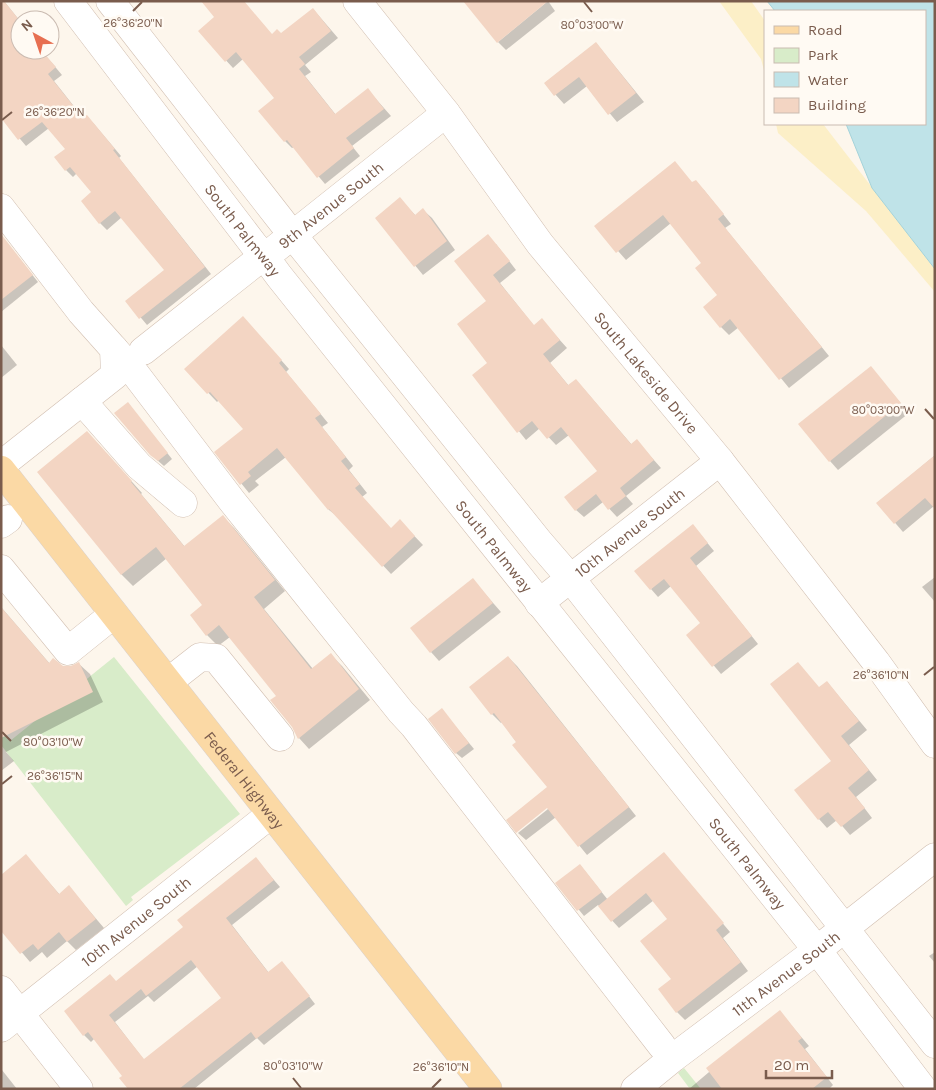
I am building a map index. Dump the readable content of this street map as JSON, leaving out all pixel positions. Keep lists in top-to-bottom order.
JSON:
{
  "streets": {
    "main road": ["Federal Highway"],
    "street": [
      "9th Avenue South",
      "South Palmway",
      "South Lakeside Drive",
      "10th Avenue South",
      "11th Avenue South"
    ]
  },
  "crossings": [
    ["9th Avenue South", "South Palmway"],
    ["9th Avenue South", "South Lakeside Drive"],
    ["South Palmway", "10th Avenue South"],
    ["South Palmway", "11th Avenue South"],
    ["South Lakeside Drive", "10th Avenue South"],
    ["10th Avenue South", "Federal Highway"]
  ],
  "legend": [
    "Road",
    "Park",
    "Water",
    "Building"
  ],
  "scale_bar": "20 m",
  "north": "top left",
  "coordinates": [
    "26°36'20\"N",
    "80°03'00\"W",
    "26°36'10\"N",
    "80°03'10\"W",
    "26°36'15\"N"
  ]
}
